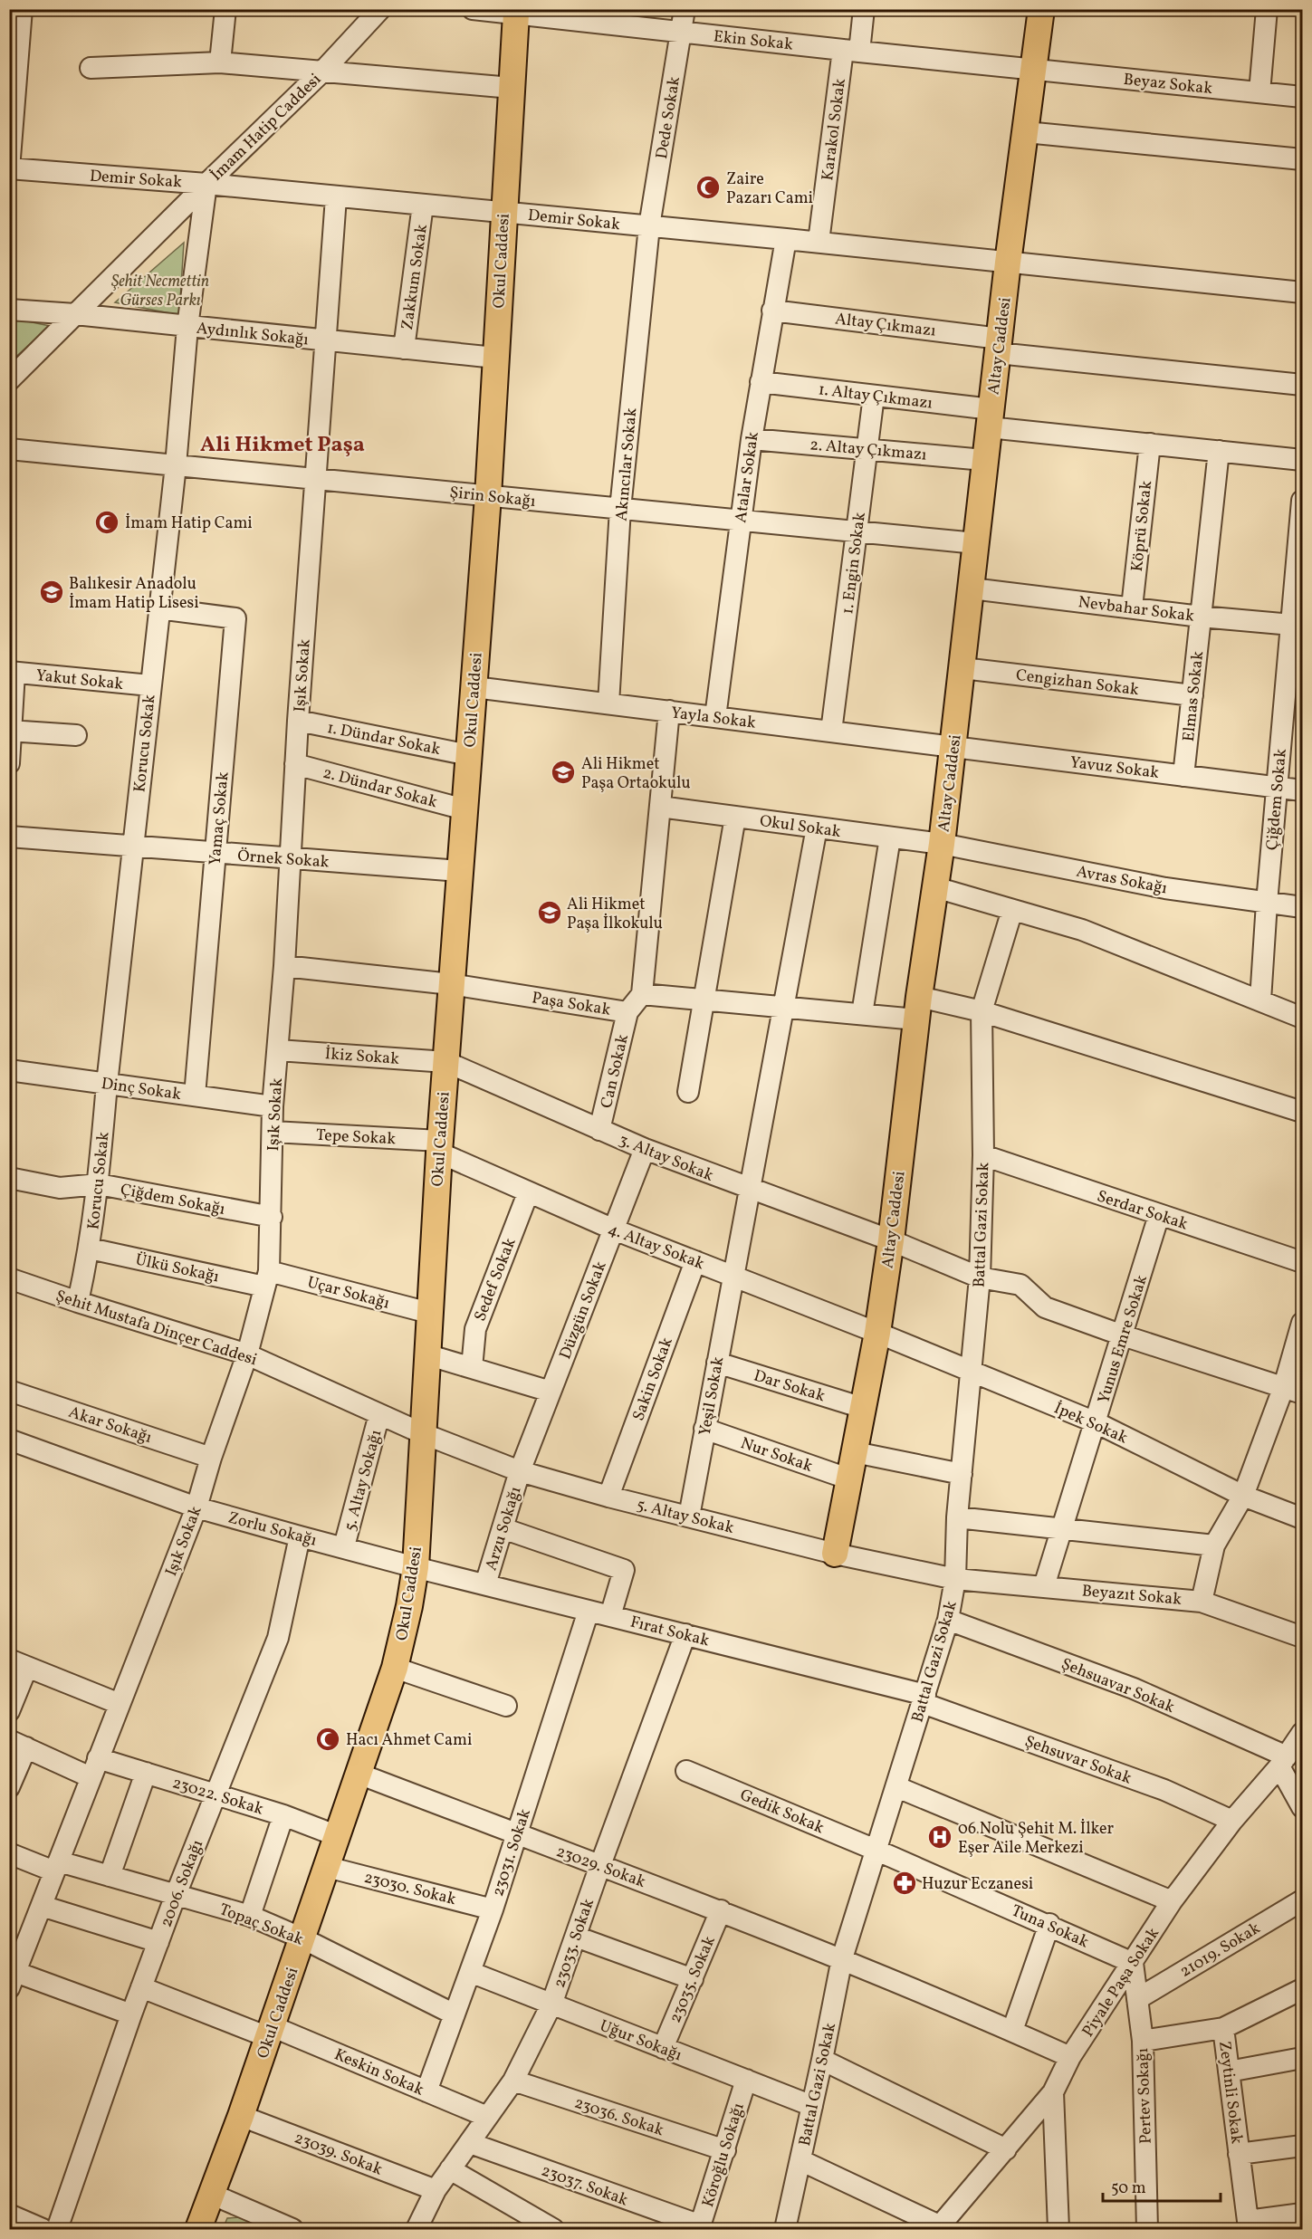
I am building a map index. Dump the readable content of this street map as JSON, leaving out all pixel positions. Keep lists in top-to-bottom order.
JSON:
{
  "streets": {
    "main road": ["Okul Caddesi", "Altay Caddesi"],
    "street": [
      "Ekin Sokak",
      "Beyaz Sokak",
      "Dede Sokak",
      "İmam Hatip Caddesi",
      "Karakol Sokak",
      "Demir Sokak",
      "Zakkum Sokak",
      "Altay Çıkmazı",
      "Aydınlık Sokağı",
      "1. Altay Çıkmazı",
      "2. Altay Çıkmazı",
      "Akıncılar Sokak",
      "Atalar Sokak",
      "Şirin Sokağı",
      "Köprü Sokak",
      "1. Engin Sokak",
      "Nevbahar Sokak",
      "Işık Sokak",
      "Yakut Sokak",
      "Cengizhan Sokak",
      "Elmas Sokak",
      "Yayla Sokak",
      "1. Dündar Sokak",
      "Korucu Sokak",
      "Yavuz Sokak",
      "2. Dündar Sokak",
      "Çiğdem Sokak",
      "Yamaç Sokak",
      "Okul Sokak",
      "Örnek Sokak",
      "Avras Sokağı",
      "Paşa Sokak",
      "İkiz Sokak",
      "Can Sokak",
      "Dinç Sokak",
      "Tepe Sokak",
      "3. Altay Sokak",
      "Çiğdem Sokağı",
      "Serdar Sokak",
      "Battal Gazi Sokak",
      "4. Altay Sokak",
      "Ülkü Sokağı",
      "Sedef Sokak",
      "Uçar Sokağı",
      "Düzgün Sokak",
      "Şehit Mustafa Dinçer Caddesi",
      "Yunus Emre Sokak",
      "Sakin Sokak",
      "Dar Sokak",
      "Yeşil Sokak",
      "İpek Sokak",
      "Akar Sokağı",
      "Nur Sokak",
      "5. Altay Sokağı",
      "5. Altay Sokak",
      "Zorlu Sokağı",
      "Arzu Sokağı",
      "Beyazıt Sokak",
      "Fırat Sokak",
      "Şehsuavar Sokak",
      "Şehsuvar Sokak",
      "23022. Sokak",
      "Gedik Sokak",
      "23031. Sokak",
      "23029. Sokak",
      "2006. Sokağı",
      "23030. Sokak",
      "Topaç Sokak",
      "Tuna Sokak",
      "23033. Sokak",
      "21019. Sokak",
      "23035. Sokak",
      "Piyale Paşa Sokak",
      "Uğur Sokağı",
      "Keskin Sokak",
      "Zeytinli Sokak",
      "Pertev Sokağı",
      "23036. Sokak",
      "23039. Sokak",
      "Köroğlu Sokağı",
      "23037. Sokak"
    ]
  },
  "crossings": [
    ["Ekin Sokak", "Beyaz Sokak"],
    ["Ekin Sokak", "Dede Sokak"],
    ["Ekin Sokak", "Karakol Sokak"],
    ["Ekin Sokak", "Okul Caddesi"],
    ["Ekin Sokak", "Altay Caddesi"],
    ["Beyaz Sokak", "Altay Caddesi"],
    ["Dede Sokak", "Demir Sokak"],
    ["Dede Sokak", "Akıncılar Sokak"],
    ["İmam Hatip Caddesi", "Demir Sokak"],
    ["İmam Hatip Caddesi", "Aydınlık Sokağı"],
    ["İmam Hatip Caddesi", "Korucu Sokak"],
    ["Karakol Sokak", "Demir Sokak"],
    ["Demir Sokak", "Okul Caddesi"],
    ["Demir Sokak", "Zakkum Sokak"],
    ["Demir Sokak", "Altay Caddesi"],
    ["Demir Sokak", "Akıncılar Sokak"],
    ["Demir Sokak", "Atalar Sokak"],
    ["Demir Sokak", "Işık Sokak"],
    ["Demir Sokak", "Korucu Sokak"],
    ["Okul Caddesi", "Aydınlık Sokağı"],
    ["Okul Caddesi", "Şirin Sokağı"],
    ["Okul Caddesi", "Yayla Sokak"],
    ["Okul Caddesi", "1. Dündar Sokak"],
    ["Okul Caddesi", "2. Dündar Sokak"],
    ["Okul Caddesi", "Örnek Sokak"],
    ["Okul Caddesi", "Paşa Sokak"],
    ["Okul Caddesi", "İkiz Sokak"],
    ["Okul Caddesi", "Tepe Sokak"],
    ["Okul Caddesi", "3. Altay Sokak"],
    ["Okul Caddesi", "4. Altay Sokak"],
    ["Okul Caddesi", "Uçar Sokağı"],
    ["Okul Caddesi", "Şehit Mustafa Dinçer Caddesi"],
    ["Okul Caddesi", "5. Altay Sokak"],
    ["Okul Caddesi", "Zorlu Sokağı"],
    ["Okul Caddesi", "Fırat Sokak"],
    ["Okul Caddesi", "23022. Sokak"],
    ["Okul Caddesi", "23029. Sokak"],
    ["Okul Caddesi", "23030. Sokak"],
    ["Okul Caddesi", "Topaç Sokak"],
    ["Okul Caddesi", "Keskin Sokak"],
    ["Okul Caddesi", "23039. Sokak"],
    ["Zakkum Sokak", "Aydınlık Sokağı"],
    ["Altay Çıkmazı", "Altay Caddesi"],
    ["Altay Çıkmazı", "Atalar Sokak"],
    ["Aydınlık Sokağı", "Işık Sokak"],
    ["Aydınlık Sokağı", "Korucu Sokak"],
    ["Altay Caddesi", "1. Altay Çıkmazı"],
    ["Altay Caddesi", "2. Altay Çıkmazı"],
    ["Altay Caddesi", "Şirin Sokağı"],
    ["Altay Caddesi", "Nevbahar Sokak"],
    ["Altay Caddesi", "Cengizhan Sokak"],
    ["Altay Caddesi", "Yayla Sokak"],
    ["Altay Caddesi", "Yavuz Sokak"],
    ["Altay Caddesi", "Okul Sokak"],
    ["Altay Caddesi", "Avras Sokağı"],
    ["Altay Caddesi", "3. Altay Sokak"],
    ["Altay Caddesi", "4. Altay Sokak"],
    ["Altay Caddesi", "Dar Sokak"],
    ["Altay Caddesi", "İpek Sokak"],
    ["Altay Caddesi", "Nur Sokak"],
    ["Altay Caddesi", "5. Altay Sokak"],
    ["1. Altay Çıkmazı", "Atalar Sokak"],
    ["1. Altay Çıkmazı", "1. Engin Sokak"],
    ["2. Altay Çıkmazı", "Atalar Sokak"],
    ["2. Altay Çıkmazı", "1. Engin Sokak"],
    ["Akıncılar Sokak", "Şirin Sokağı"],
    ["Akıncılar Sokak", "Yayla Sokak"],
    ["Atalar Sokak", "Şirin Sokağı"],
    ["Atalar Sokak", "Yayla Sokak"],
    ["Şirin Sokağı", "1. Engin Sokak"],
    ["Şirin Sokağı", "Işık Sokak"],
    ["Şirin Sokağı", "Korucu Sokak"],
    ["Köprü Sokak", "Nevbahar Sokak"],
    ["1. Engin Sokak", "Yayla Sokak"],
    ["Nevbahar Sokak", "Elmas Sokak"],
    ["Nevbahar Sokak", "Çiğdem Sokak"],
    ["Işık Sokak", "1. Dündar Sokak"],
    ["Işık Sokak", "2. Dündar Sokak"],
    ["Işık Sokak", "Örnek Sokak"],
    ["Işık Sokak", "Paşa Sokak"],
    ["Işık Sokak", "İkiz Sokak"],
    ["Işık Sokak", "Dinç Sokak"],
    ["Işık Sokak", "Tepe Sokak"],
    ["Işık Sokak", "Çiğdem Sokağı"],
    ["Işık Sokak", "Ülkü Sokağı"],
    ["Işık Sokak", "Uçar Sokağı"],
    ["Işık Sokak", "Şehit Mustafa Dinçer Caddesi"],
    ["Işık Sokak", "Akar Sokağı"],
    ["Işık Sokak", "Zorlu Sokağı"],
    ["Işık Sokak", "23022. Sokak"],
    ["Işık Sokak", "Topaç Sokak"],
    ["Yakut Sokak", "Korucu Sokak"],
    ["Cengizhan Sokak", "Elmas Sokak"],
    ["Elmas Sokak", "Yavuz Sokak"],
    ["Yayla Sokak", "Yavuz Sokak"],
    ["Korucu Sokak", "Yamaç Sokak"],
    ["Korucu Sokak", "Örnek Sokak"],
    ["Korucu Sokak", "Dinç Sokak"],
    ["Korucu Sokak", "Çiğdem Sokağı"],
    ["Korucu Sokak", "Ülkü Sokağı"],
    ["Korucu Sokak", "Şehit Mustafa Dinçer Caddesi"],
    ["Yavuz Sokak", "Çiğdem Sokak"],
    ["Çiğdem Sokak", "Avras Sokağı"],
    ["Yamaç Sokak", "Örnek Sokak"],
    ["Yamaç Sokak", "Dinç Sokak"],
    ["Okul Sokak", "Avras Sokağı"],
    ["Okul Sokak", "Yeşil Sokak"],
    ["Paşa Sokak", "Can Sokak"],
    ["İkiz Sokak", "3. Altay Sokak"],
    ["Can Sokak", "3. Altay Sokak"],
    ["Tepe Sokak", "4. Altay Sokak"],
    ["3. Altay Sokak", "Battal Gazi Sokak"],
    ["3. Altay Sokak", "Düzgün Sokak"],
    ["3. Altay Sokak", "Yunus Emre Sokak"],
    ["3. Altay Sokak", "Yeşil Sokak"],
    ["Serdar Sokak", "Battal Gazi Sokak"],
    ["Serdar Sokak", "Yunus Emre Sokak"],
    ["Battal Gazi Sokak", "İpek Sokak"],
    ["Battal Gazi Sokak", "5. Altay Sokak"],
    ["Battal Gazi Sokak", "Beyazıt Sokak"],
    ["Battal Gazi Sokak", "Fırat Sokak"],
    ["Battal Gazi Sokak", "Şehsuavar Sokak"],
    ["Battal Gazi Sokak", "Şehsuvar Sokak"],
    ["Battal Gazi Sokak", "Gedik Sokak"],
    ["Battal Gazi Sokak", "23029. Sokak"],
    ["Battal Gazi Sokak", "Tuna Sokak"],
    ["Battal Gazi Sokak", "Uğur Sokağı"],
    ["4. Altay Sokak", "Sedef Sokak"],
    ["4. Altay Sokak", "Düzgün Sokak"],
    ["4. Altay Sokak", "Sakin Sokak"],
    ["4. Altay Sokak", "Yeşil Sokak"],
    ["4. Altay Sokak", "İpek Sokak"],
    ["Ülkü Sokağı", "Uçar Sokağı"],
    ["Düzgün Sokak", "5. Altay Sokak"],
    ["Düzgün Sokak", "Arzu Sokağı"],
    ["Şehit Mustafa Dinçer Caddesi", "5. Altay Sokağı"],
    ["Şehit Mustafa Dinçer Caddesi", "5. Altay Sokak"],
    ["Yunus Emre Sokak", "İpek Sokak"],
    ["Yunus Emre Sokak", "Beyazıt Sokak"],
    ["Sakin Sokak", "5. Altay Sokak"],
    ["Dar Sokak", "Yeşil Sokak"],
    ["Yeşil Sokak", "Nur Sokak"],
    ["Yeşil Sokak", "5. Altay Sokak"],
    ["5. Altay Sokağı", "Zorlu Sokağı"],
    ["5. Altay Sokak", "Arzu Sokağı"],
    ["5. Altay Sokak", "Beyazıt Sokak"],
    ["Zorlu Sokağı", "Fırat Sokak"],
    ["Zorlu Sokağı", "2006. Sokağı"],
    ["Arzu Sokağı", "Fırat Sokak"],
    ["Fırat Sokak", "Şehsuvar Sokak"],
    ["Fırat Sokak", "23031. Sokak"],
    ["Fırat Sokak", "23033. Sokak"],
    ["Şehsuavar Sokak", "Piyale Paşa Sokak"],
    ["Şehsuvar Sokak", "Piyale Paşa Sokak"],
    ["23022. Sokak", "2006. Sokağı"],
    ["Gedik Sokak", "Tuna Sokak"],
    ["23031. Sokak", "23029. Sokak"],
    ["23031. Sokak", "23030. Sokak"],
    ["23031. Sokak", "Topaç Sokak"],
    ["23031. Sokak", "Uğur Sokağı"],
    ["23031. Sokak", "Keskin Sokak"],
    ["23029. Sokak", "23033. Sokak"],
    ["23029. Sokak", "23035. Sokak"],
    ["23029. Sokak", "Piyale Paşa Sokak"],
    ["2006. Sokağı", "Topaç Sokak"],
    ["2006. Sokağı", "Keskin Sokak"],
    ["Tuna Sokak", "Piyale Paşa Sokak"],
    ["Tuna Sokak", "Pertev Sokağı"],
    ["23033. Sokak", "Uğur Sokağı"],
    ["23033. Sokak", "Keskin Sokak"],
    ["23033. Sokak", "23036. Sokak"],
    ["23033. Sokak", "23039. Sokak"],
    ["23033. Sokak", "23037. Sokak"],
    ["21019. Sokak", "Pertev Sokağı"],
    ["23035. Sokak", "Uğur Sokağı"],
    ["Piyale Paşa Sokak", "Pertev Sokağı"],
    ["Uğur Sokağı", "Köroğlu Sokağı"],
    ["23036. Sokak", "Köroğlu Sokağı"],
    ["Köroğlu Sokağı", "23037. Sokak"]
  ],
  "districts": ["Ali Hikmet Paşa"],
  "parks": ["Şehit Necmettin Gürses Parkı"],
  "places": {
    "mosque": ["Zaire Pazarı Cami", "İmam Hatip Cami", "Hacı Ahmet Cami"],
    "school or university": ["Balıkesir Anadolu İmam Hatip Lisesi", "Ali Hikmet Paşa Ortaokulu", "Ali Hikmet Paşa İlkokulu"],
    "hospital": ["06 Nolu Şehit M. İlker Eşer Aile Merkezi"],
    "pharmacy": ["Huzur Eczanesi"]
  },
  "scale_bar": "50 m"
}
